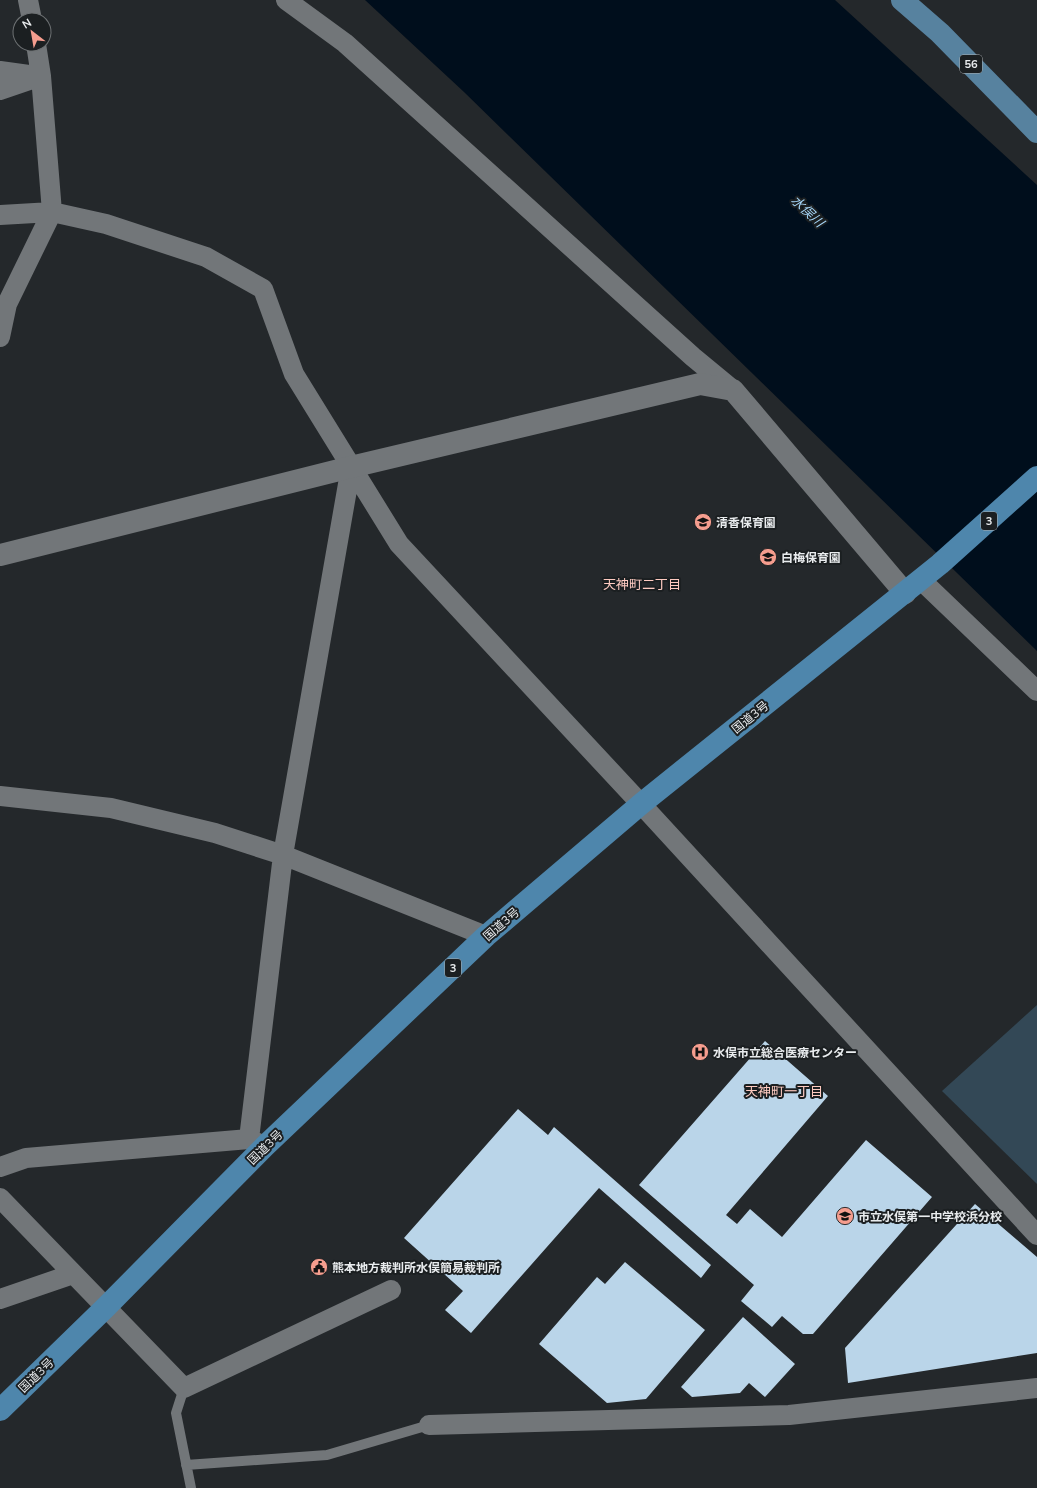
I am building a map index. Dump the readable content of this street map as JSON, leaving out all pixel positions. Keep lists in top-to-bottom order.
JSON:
{
  "streets": {
    "highway": ["3", "国道3号"],
    "main road": ["56"]
  },
  "districts": ["天神町二丁目", "天神町一丁目"],
  "water": ["水俣川"],
  "places": {
    "school or university": ["清香保育園", "白梅保育園", "市立水俣第一中学校浜分校"],
    "hospital": ["水俣市立総合医療センター"],
    "public building": ["熊本地方裁判所水俣簡易裁判所"]
  },
  "north": "top left"
}
